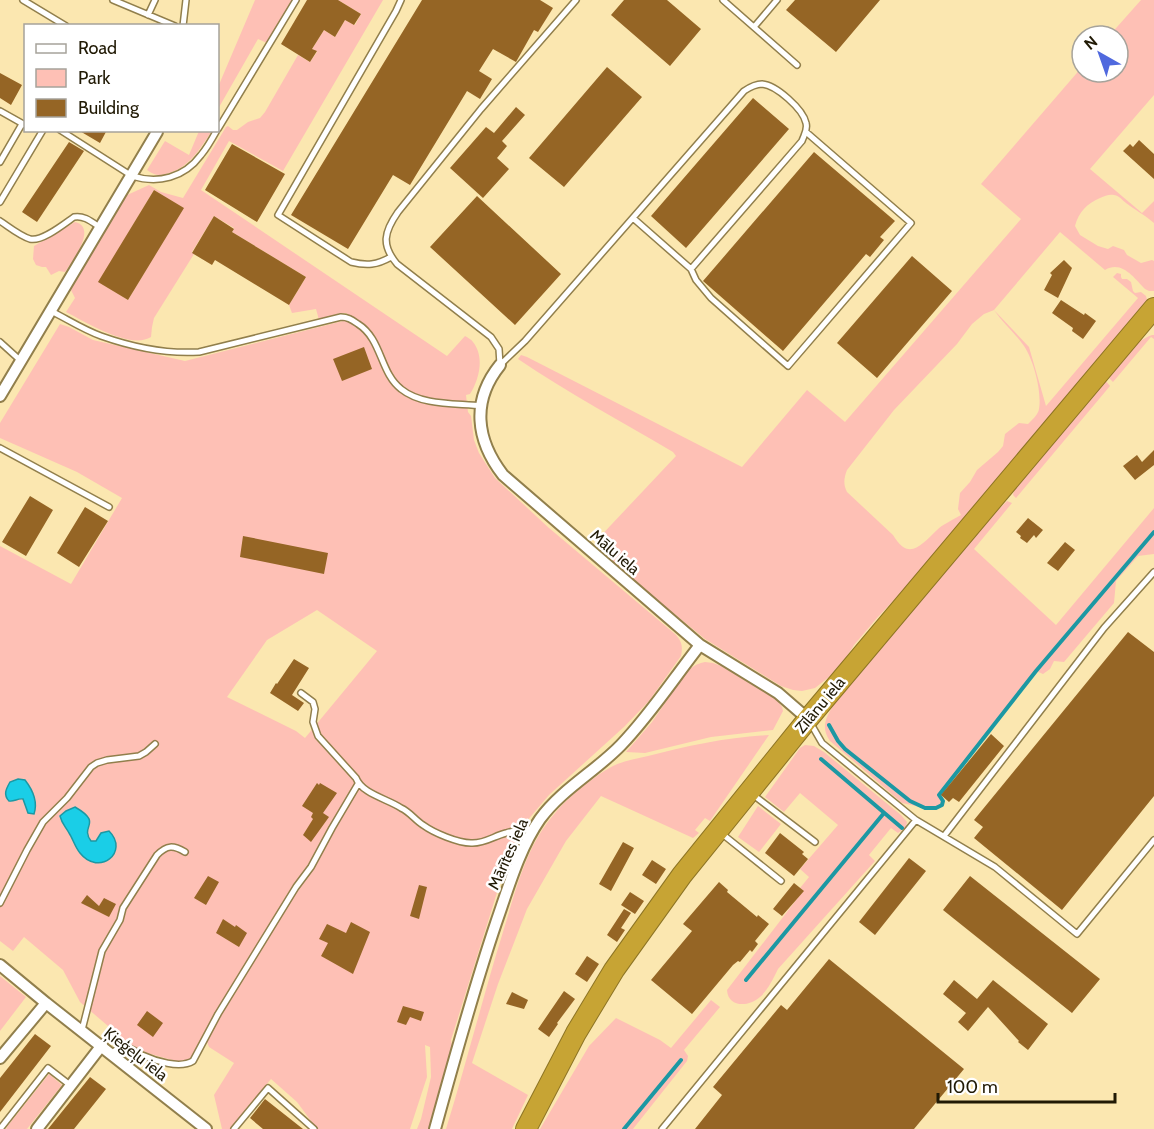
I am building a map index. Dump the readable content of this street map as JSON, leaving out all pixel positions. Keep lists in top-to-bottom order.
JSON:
{
  "streets": {
    "highway": ["Zīlānu iela"],
    "street": ["Mālu iela", "Mārītes iela", "Ķieģeļu iela"]
  },
  "crossings": [
    ["Mālu iela", "Zīlānu iela"],
    ["Mālu iela", "Mārītes iela"]
  ],
  "legend": ["Road", "Park", "Building"],
  "scale_bar": "100 m",
  "north": "top left"
}
